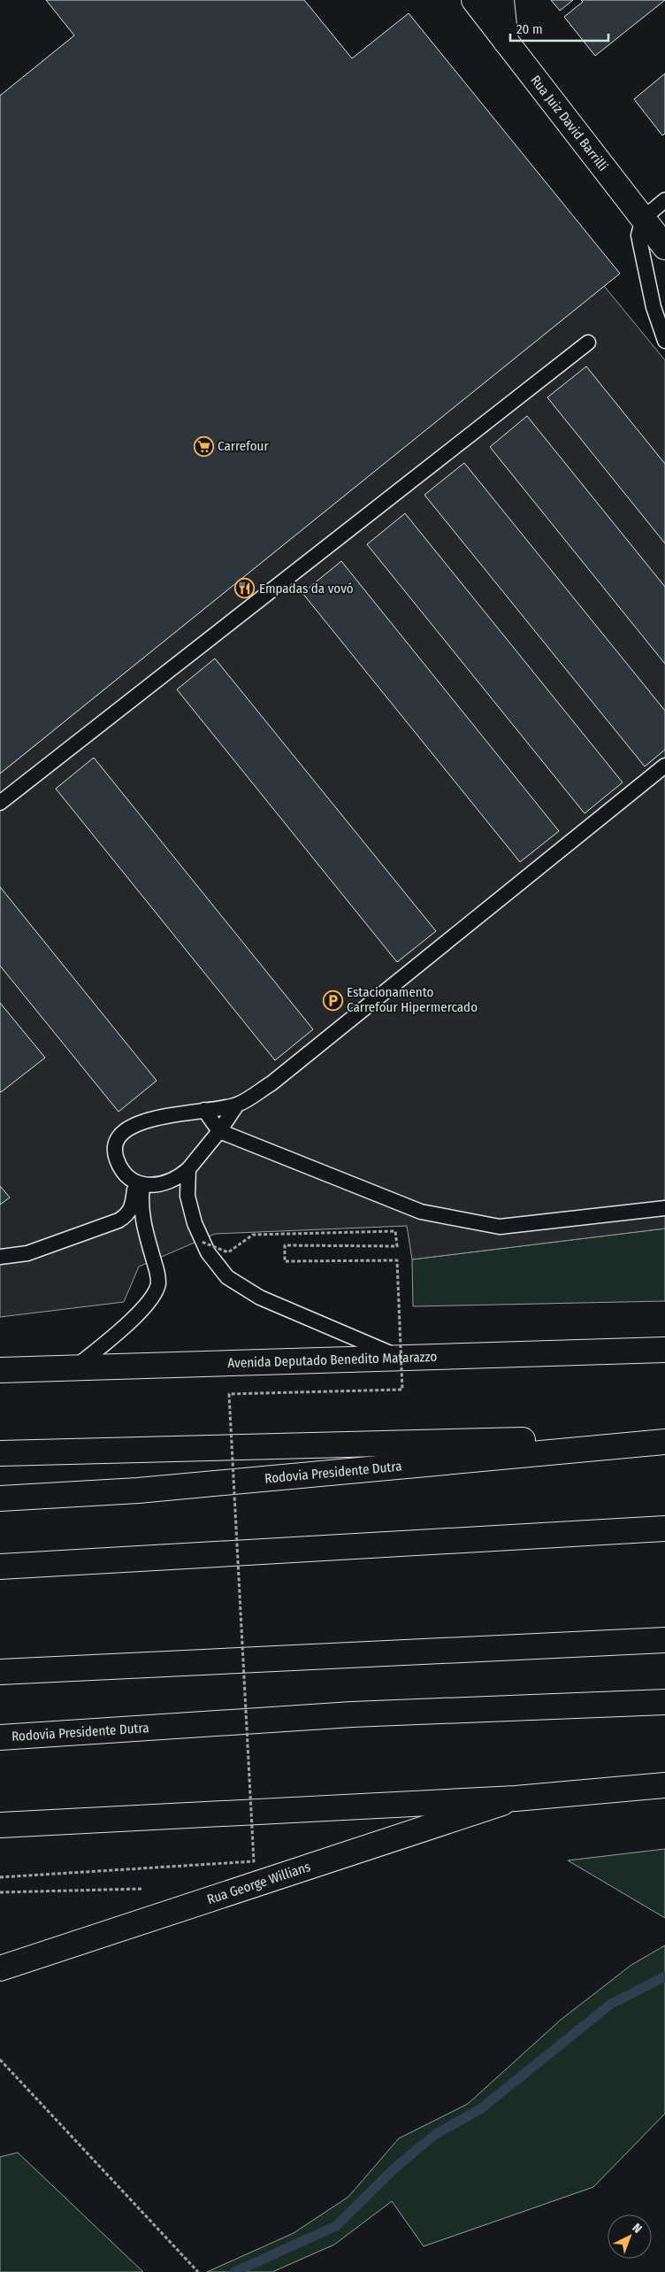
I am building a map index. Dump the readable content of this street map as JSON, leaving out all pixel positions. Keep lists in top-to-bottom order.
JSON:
{
  "streets": {
    "main road": [
      "Rua Juiz David Barrilli",
      "Avenida Deputado Benedito Matarazzo",
      "Rodovia Presidente Dutra",
      "Rua George Willians"
    ]
  },
  "places": {
    "supermarket": ["Carrefour"],
    "restaurant": ["Empadas da vovó"],
    "parking": ["Estacionamento Carrefour Hipermercado"]
  },
  "scale_bar": "20 m",
  "north": "top right"
}
